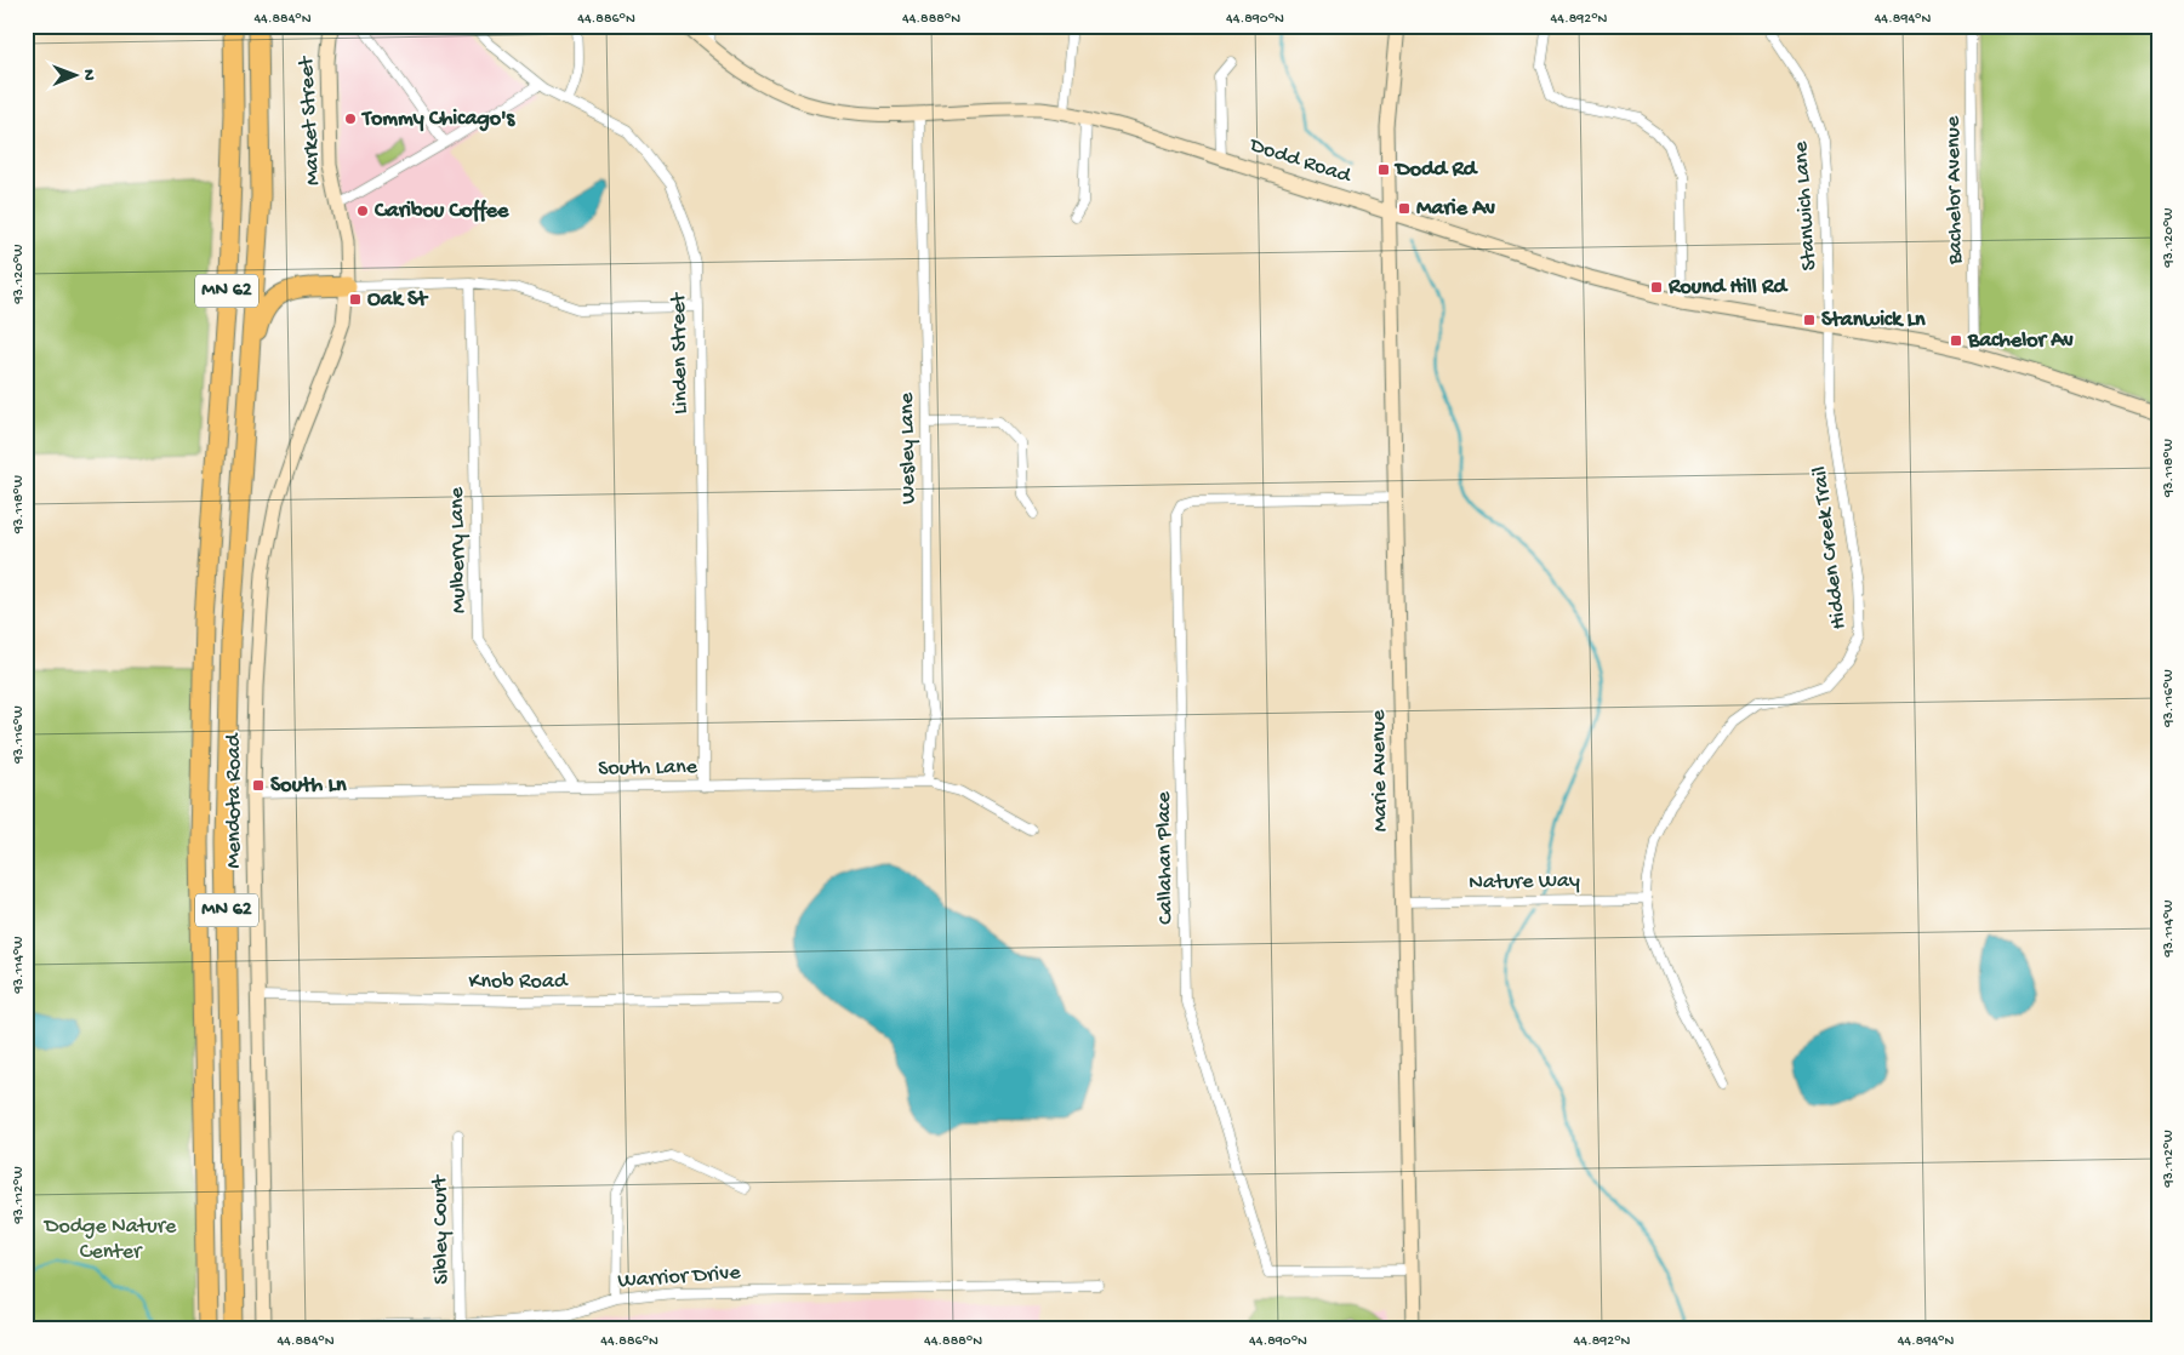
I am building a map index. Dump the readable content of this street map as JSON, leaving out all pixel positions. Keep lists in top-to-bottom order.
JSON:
{
  "streets": {
    "highway": ["MN 62"],
    "street": [
      "Market Street",
      "Dodd Road",
      "Bachelor Avenue",
      "Stanwich Lane",
      "Linden Street",
      "Wesley Lane",
      "Hidden Creek Trail",
      "Mulberry Lane",
      "South Lane",
      "Marie Avenue",
      "Mendota Road",
      "Callahan Place",
      "Nature Way",
      "Knob Road",
      "Sibley Court",
      "Warrior Drive"
    ]
  },
  "crossings": [
    ["Market Street", "Mendota Road"],
    ["Dodd Road", "Bachelor Avenue"],
    ["Dodd Road", "Stanwich Lane"],
    ["Dodd Road", "Wesley Lane"],
    ["Dodd Road", "Hidden Creek Trail"],
    ["Dodd Road", "Marie Avenue"],
    ["Stanwich Lane", "Hidden Creek Trail"],
    ["Linden Street", "South Lane"],
    ["Wesley Lane", "South Lane"],
    ["Hidden Creek Trail", "Nature Way"],
    ["Mulberry Lane", "South Lane"],
    ["South Lane", "Mendota Road"],
    ["Marie Avenue", "Callahan Place"],
    ["Marie Avenue", "Nature Way"],
    ["Mendota Road", "Knob Road"],
    ["Mendota Road", "Warrior Drive"],
    ["Sibley Court", "Warrior Drive"]
  ],
  "parks": ["Dodge Nature Center"],
  "places": {
    "other": ["Tommy Chicago's", "Caribou Coffee"],
    "transit": [
      "Dodd Rd",
      "Marie Av",
      "Round Hill Rd",
      "Oak St",
      "Stanwick Ln",
      "Bachelor Av",
      "South Ln"
    ]
  },
  "north": "right",
  "coordinates": [
    "44.884°N",
    "44.886°N",
    "44.888°N",
    "44.890°N",
    "44.892°N",
    "44.894°N",
    "93.120°W",
    "93.118°W",
    "93.116°W",
    "93.114°W",
    "93.112°W"
  ]
}
